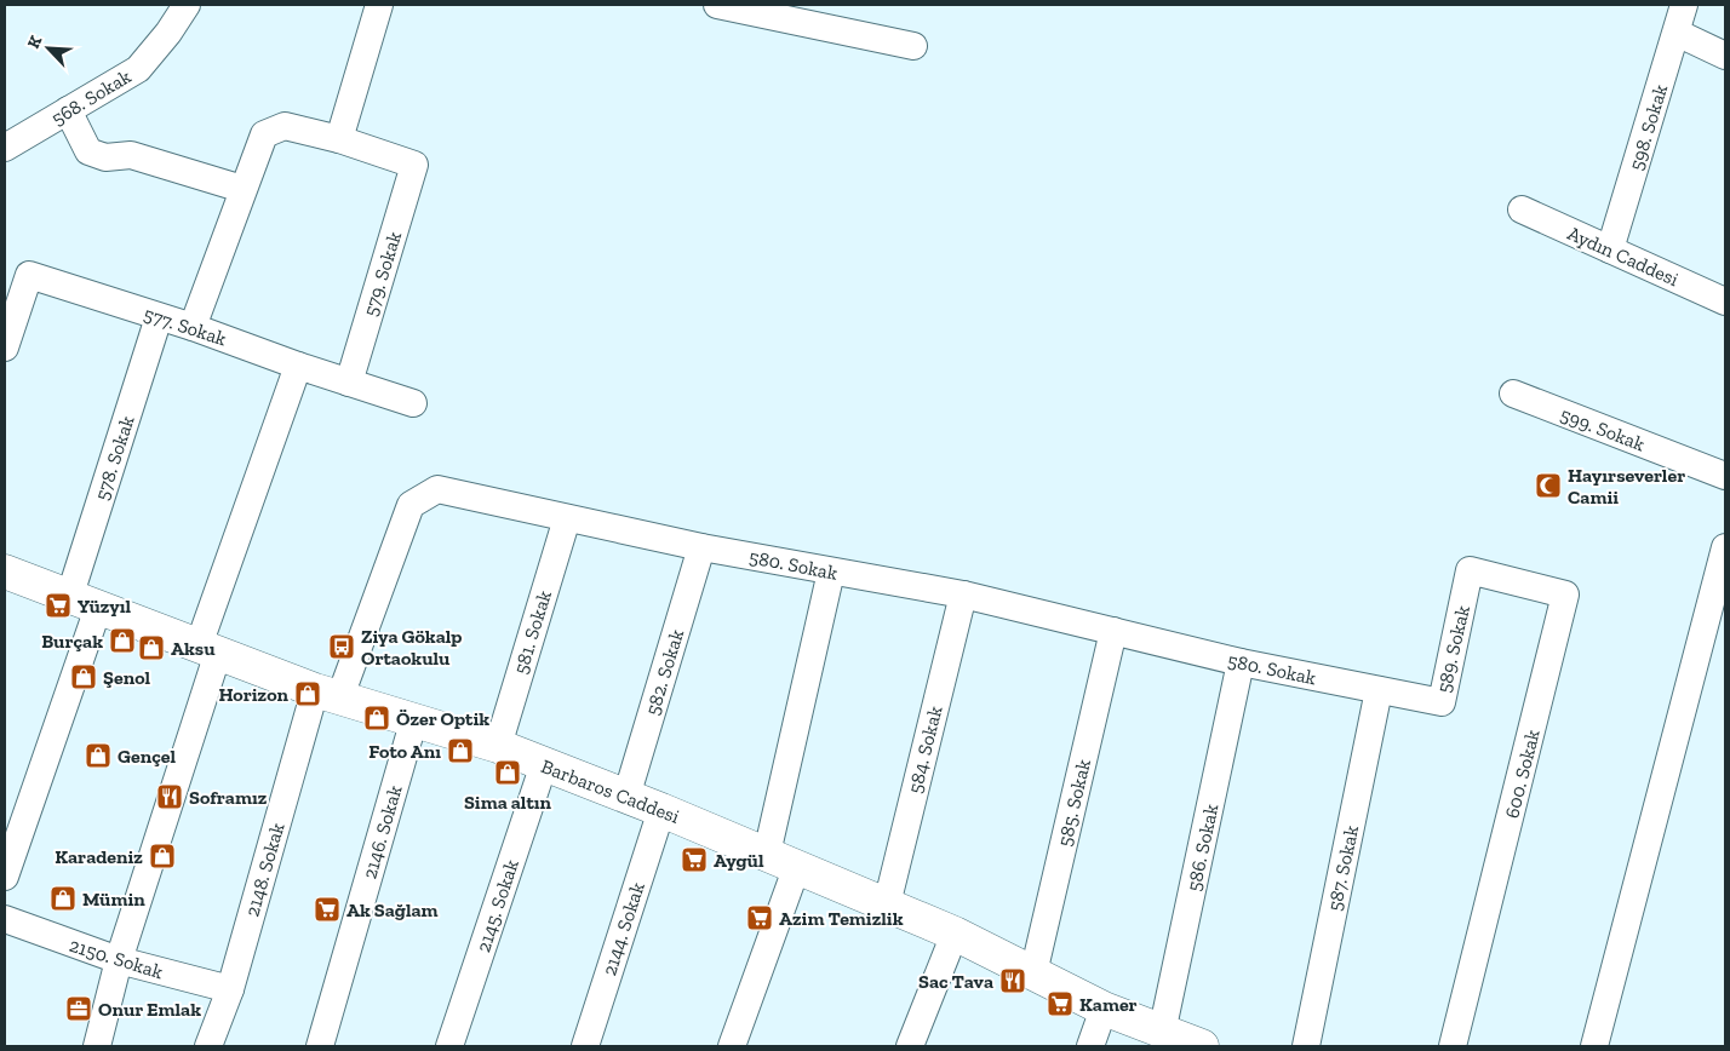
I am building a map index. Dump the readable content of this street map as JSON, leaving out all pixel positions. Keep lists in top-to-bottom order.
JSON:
{
  "streets": {
    "main road": ["Barbaros Caddesi"],
    "street": [
      "568. Sokak",
      "598. Sokak",
      "Aydın Caddesi",
      "579. Sokak",
      "577. Sokak",
      "599. Sokak",
      "578. Sokak",
      "580. Sokak",
      "581. Sokak",
      "589. Sokak",
      "582. Sokak",
      "584. Sokak",
      "600. Sokak",
      "585. Sokak",
      "2146. Sokak",
      "586. Sokak",
      "587. Sokak",
      "2148. Sokak",
      "2145. Sokak",
      "2144. Sokak",
      "2150. Sokak"
    ]
  },
  "crossings": [
    ["598. Sokak", "Aydın Caddesi"],
    ["579. Sokak", "577. Sokak"],
    ["577. Sokak", "578. Sokak"],
    ["578. Sokak", "Barbaros Caddesi"],
    ["580. Sokak", "581. Sokak"],
    ["580. Sokak", "589. Sokak"],
    ["580. Sokak", "582. Sokak"],
    ["580. Sokak", "584. Sokak"],
    ["580. Sokak", "Barbaros Caddesi"],
    ["580. Sokak", "585. Sokak"],
    ["580. Sokak", "586. Sokak"],
    ["580. Sokak", "587. Sokak"],
    ["580. Sokak", "2148. Sokak"],
    ["581. Sokak", "Barbaros Caddesi"],
    ["589. Sokak", "600. Sokak"],
    ["589. Sokak", "587. Sokak"],
    ["582. Sokak", "Barbaros Caddesi"],
    ["584. Sokak", "Barbaros Caddesi"],
    ["Barbaros Caddesi", "585. Sokak"],
    ["Barbaros Caddesi", "2146. Sokak"],
    ["Barbaros Caddesi", "586. Sokak"],
    ["Barbaros Caddesi", "2148. Sokak"],
    ["Barbaros Caddesi", "2145. Sokak"],
    ["Barbaros Caddesi", "2144. Sokak"],
    ["2148. Sokak", "2150. Sokak"]
  ],
  "places": {
    "mosque": ["Hayırseverler Camii"],
    "supermarket": [
      "Yüzyıl",
      "Aygül",
      "Ak Sağlam",
      "Azim Temizlik",
      "Kamer"
    ],
    "shop": [
      "Burçak",
      "Aksu",
      "Şenol",
      "Horizon",
      "Özer Optik",
      "Foto Anı",
      "Gençel",
      "Sima altın",
      "Karadeniz",
      "Mümin"
    ],
    "bus stop": ["Ziya Gökalp Ortaokulu"],
    "restaurant": ["Soframız", "Sac Tava"],
    "office": ["Onur Emlak"]
  },
  "north": "top left"
}
